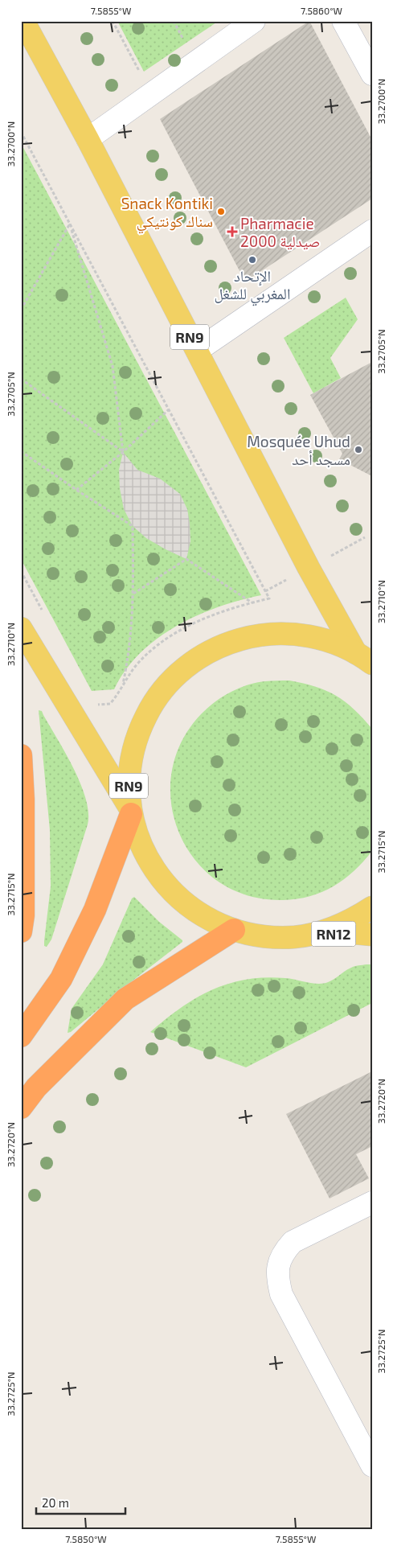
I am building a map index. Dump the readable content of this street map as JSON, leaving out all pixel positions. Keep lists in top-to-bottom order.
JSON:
{
  "streets": {
    "highway": ["RN9"],
    "main road": ["RN12"]
  },
  "crossings": [
    ["RN9", "RN12"]
  ],
  "places": {
    "other": ["Snack Kontiki سناك كونتيكي", "الإتحاد المغربي للشغل", "Mosquée Uhud مسجد أحد"],
    "health": ["Pharmacie 2000 صيدلية"]
  },
  "scale_bar": "20 m",
  "coordinates": [
    "7.5855°W",
    "7.5860°W",
    "33.2700°N",
    "33.2705°N",
    "33.2710°N",
    "33.2715°N",
    "33.2720°N",
    "33.2725°N",
    "7.5850°W"
  ]
}
